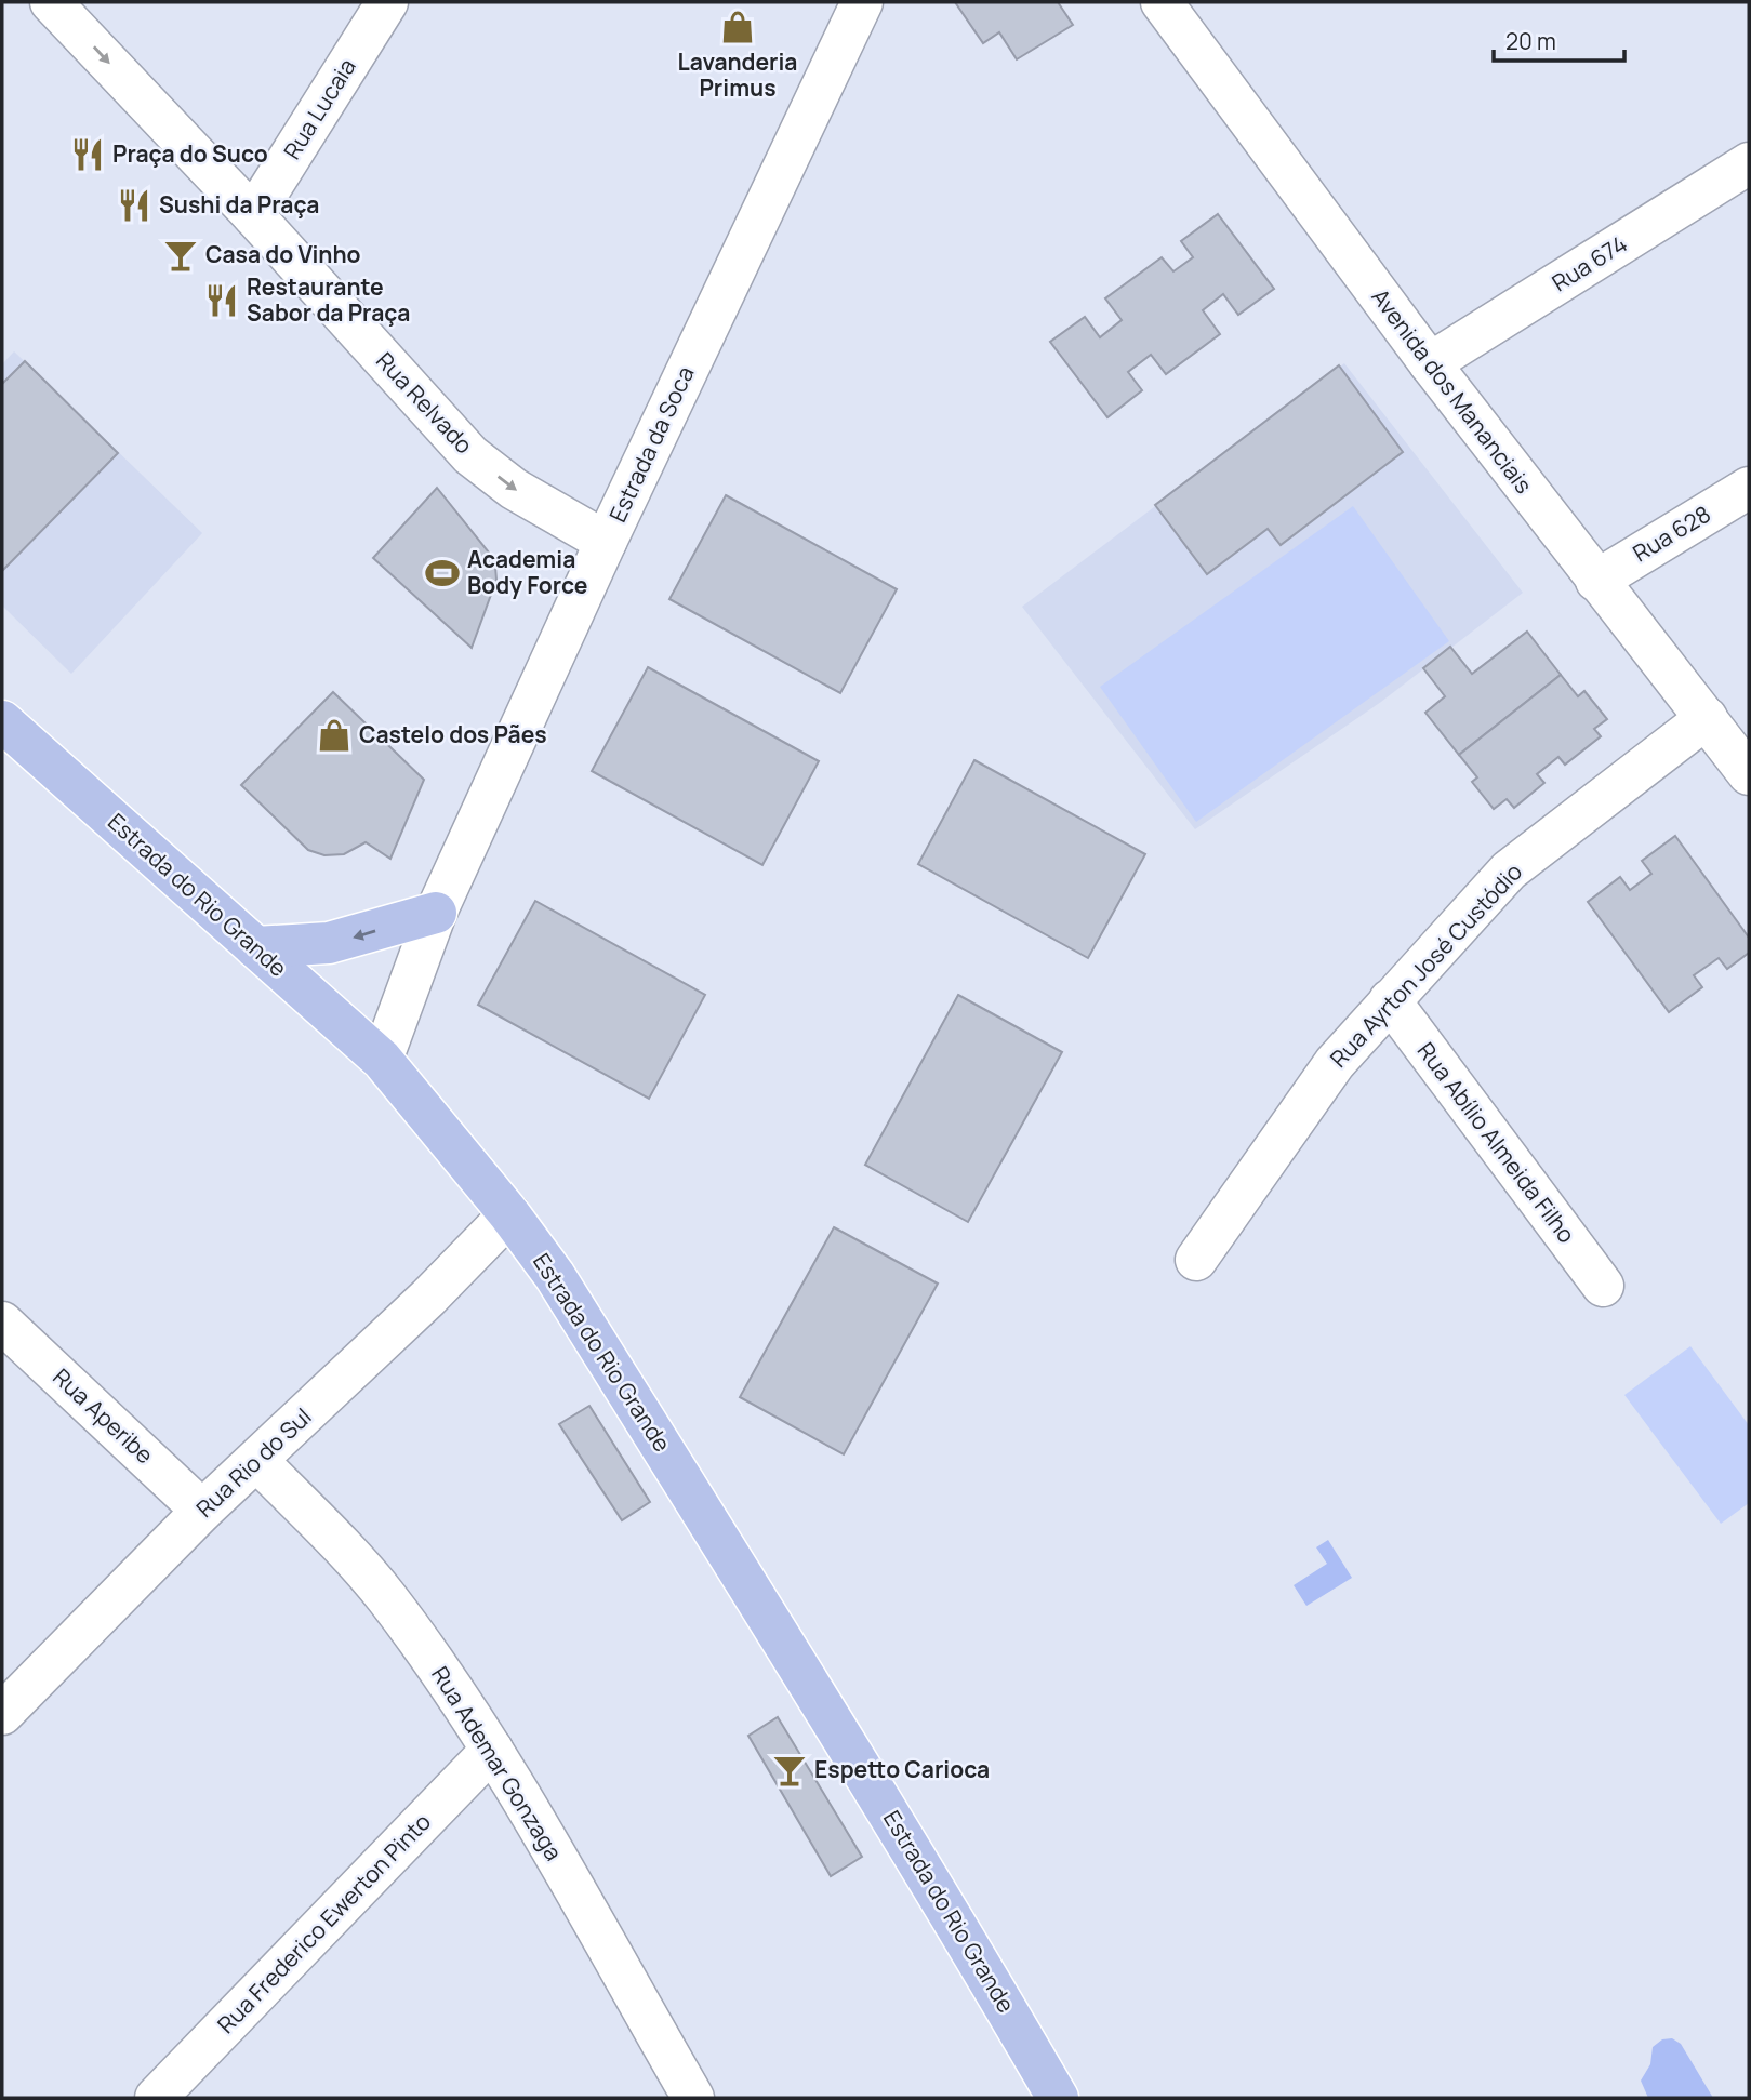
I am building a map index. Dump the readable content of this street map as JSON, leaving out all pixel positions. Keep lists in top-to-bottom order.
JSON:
{
  "streets": {
    "main road": ["Estrada do Rio Grande"],
    "street": [
      "Rua Lucaia",
      "Rua 674",
      "Avenida dos Mananciais",
      "Rua Relvado",
      "Estrada da Soca",
      "Rua 628",
      "Rua Ayrton José Custódio",
      "Rua Abílio Almeida Filho",
      "Rua Aperibe",
      "Rua Rio do Sul",
      "Rua Ademar Gonzaga",
      "Rua Frederico Ewerton Pinto"
    ]
  },
  "crossings": [
    ["Rua Lucaia", "Rua Relvado"],
    ["Rua 674", "Avenida dos Mananciais"],
    ["Avenida dos Mananciais", "Rua 628"],
    ["Avenida dos Mananciais", "Rua Ayrton José Custódio"],
    ["Rua Relvado", "Estrada da Soca"],
    ["Estrada da Soca", "Estrada do Rio Grande"],
    ["Estrada do Rio Grande", "Rua Rio do Sul"],
    ["Rua Ayrton José Custódio", "Rua Abílio Almeida Filho"],
    ["Rua Aperibe", "Rua Rio do Sul"],
    ["Rua Rio do Sul", "Rua Ademar Gonzaga"],
    ["Rua Ademar Gonzaga", "Rua Frederico Ewerton Pinto"]
  ],
  "one_way": ["Rua Relvado"],
  "places": {
    "shop": ["Lavanderia Primus", "Castelo dos Pães"],
    "restaurant": ["Praça do Suco", "Sushi da Praça", "Restaurante Sabor da Praça"],
    "bar": ["Casa do Vinho", "Espetto Carioca"],
    "sports": ["Academia Body Force"]
  },
  "scale_bar": "20 m"
}
